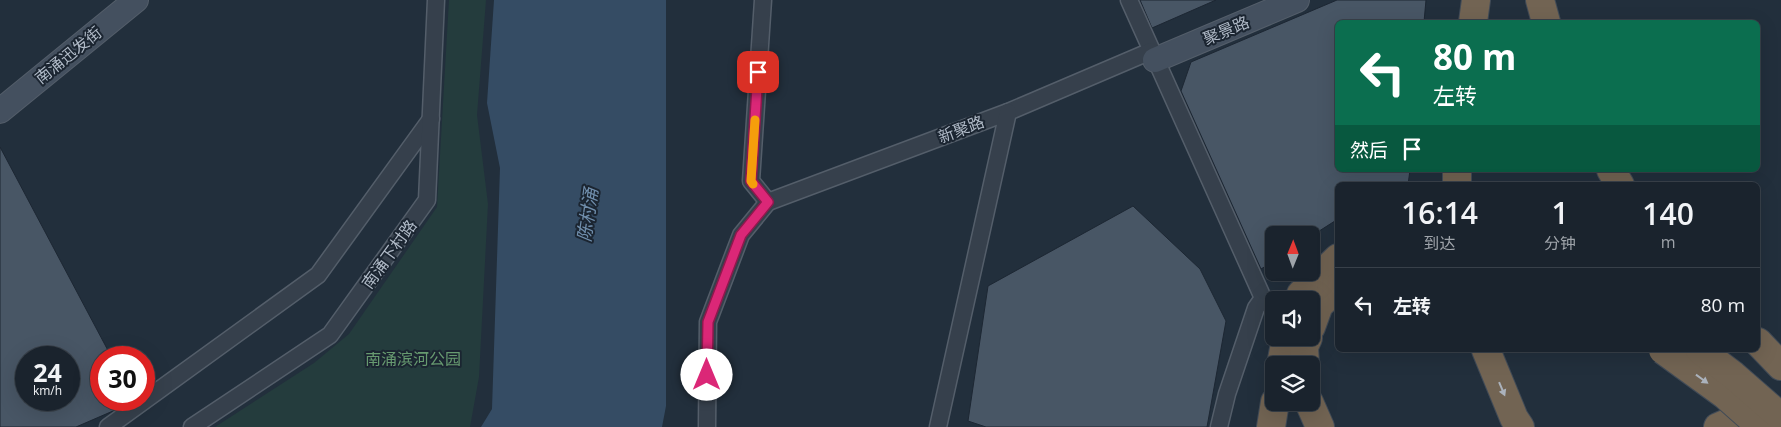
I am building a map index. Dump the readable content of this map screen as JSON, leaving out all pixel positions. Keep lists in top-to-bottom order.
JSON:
{
  "streets": {
    "street": [
      "聚景路",
      "南涌迅发街",
      "新聚路",
      "南涌下村路"
    ]
  },
  "crossings": [
    ["聚景路", "新聚路"]
  ],
  "water": ["陈村涌"],
  "parks": ["南涌滨河公园"],
  "north": "top",
  "page": {
    "turn": ["80 m", "左转"],
    "then": "然后",
    "eta": [
      "16:14",
      "到达",
      "1",
      "分钟",
      "140",
      "m"
    ],
    "list": [
      {
        "name": "左转",
        "value": "80 m"
      }
    ],
    "speed": "24 km/h",
    "limit": "30"
  }
}
